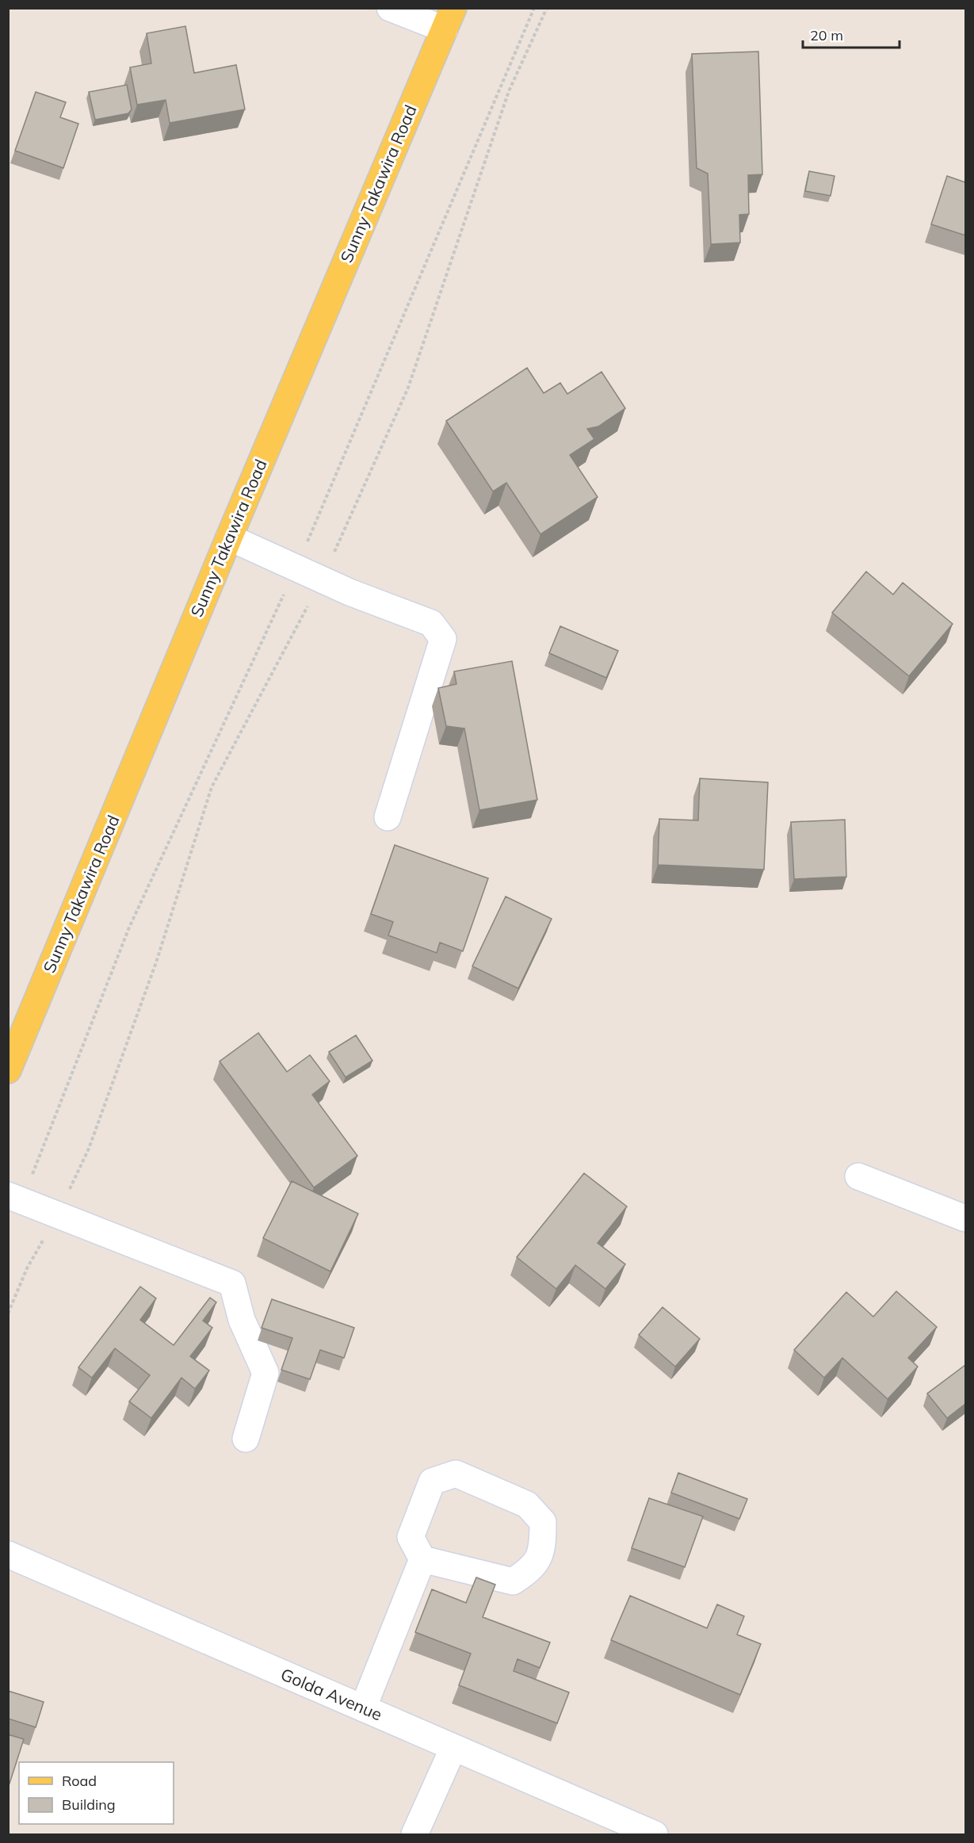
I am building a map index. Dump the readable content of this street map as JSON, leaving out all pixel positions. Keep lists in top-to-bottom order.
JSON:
{
  "streets": {
    "main road": ["Sunny Takawira Road"],
    "street": ["Golda Avenue"]
  },
  "legend": ["Road", "Building"],
  "scale_bar": "20 m"
}
